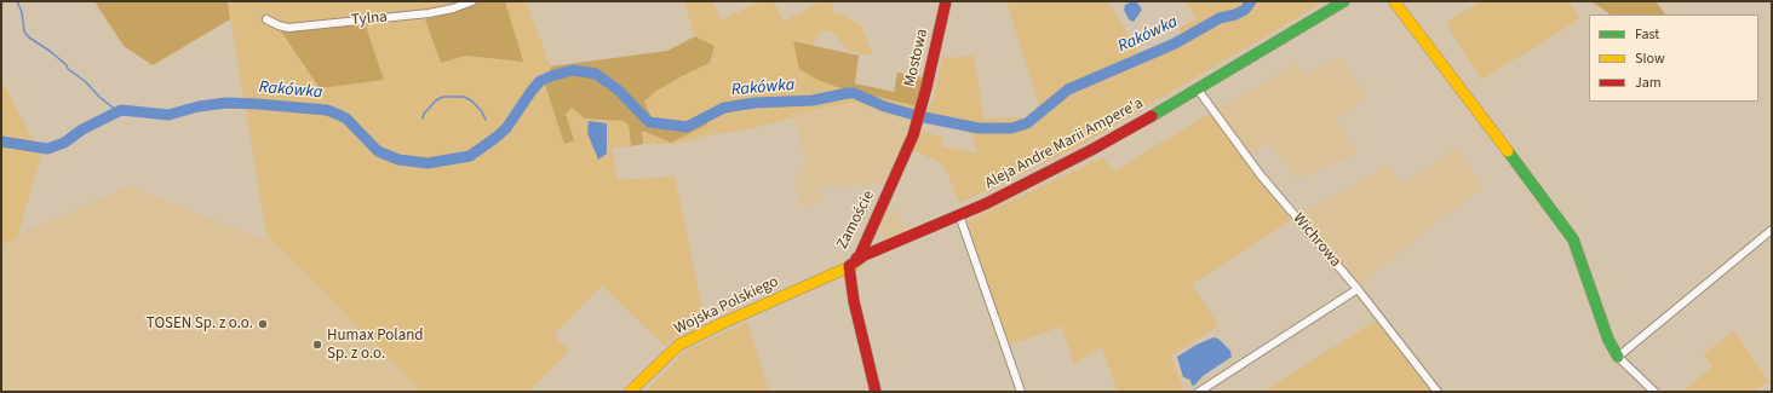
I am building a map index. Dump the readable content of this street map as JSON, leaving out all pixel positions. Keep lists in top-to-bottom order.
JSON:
{
  "streets": {
    "street": [
      "Tylna",
      "Mostowa",
      "Aleja Andre Marii Ampere'a",
      "Zamoście",
      "Wichrowa",
      "Wojska Polskiego"
    ]
  },
  "crossings": [
    ["Mostowa", "Zamoście"],
    ["Aleja Andre Marii Ampere'a", "Zamoście"],
    ["Aleja Andre Marii Ampere'a", "Wichrowa"],
    ["Aleja Andre Marii Ampere'a", "Wojska Polskiego"],
    ["Zamoście", "Wojska Polskiego"]
  ],
  "water": ["Rakówka"],
  "places": ["TOSEN Sp. z o.o.", "Humax Poland Sp. z o.o."],
  "legend": ["Fast", "Slow", "Jam"]
}
